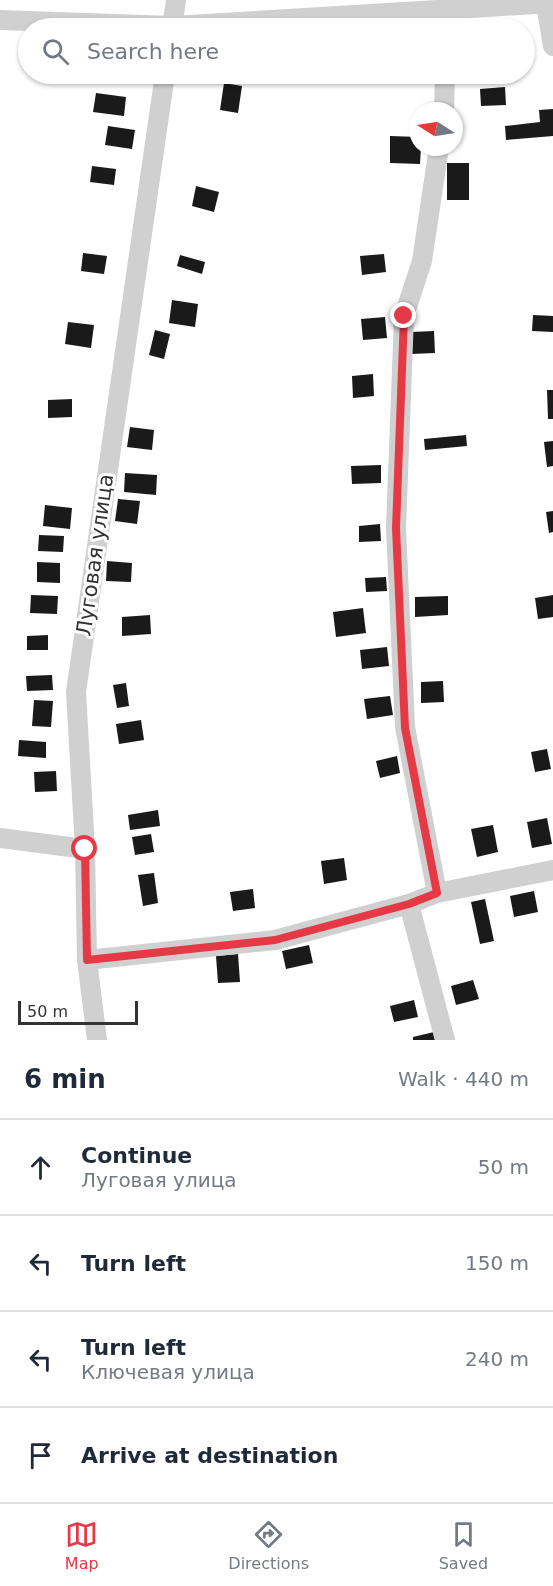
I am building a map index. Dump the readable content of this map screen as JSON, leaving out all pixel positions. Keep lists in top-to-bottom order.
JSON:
{
  "streets": {
    "street": ["Луговая улица"]
  },
  "scale_bar": "50 m",
  "north": "left",
  "page": {
    "search": "Search here",
    "scale": "50 m",
    "heading": ["6 min", "Walk · 440 m"],
    "list": [
      ["Continue", "Луговая улица", "50 m"],
      ["Turn left", "150 m"],
      ["Turn left", "Ключевая улица", "240 m"],
      "Arrive at destination"
    ],
    "nav": ["Map", "Directions", "Saved"]
  }
}
